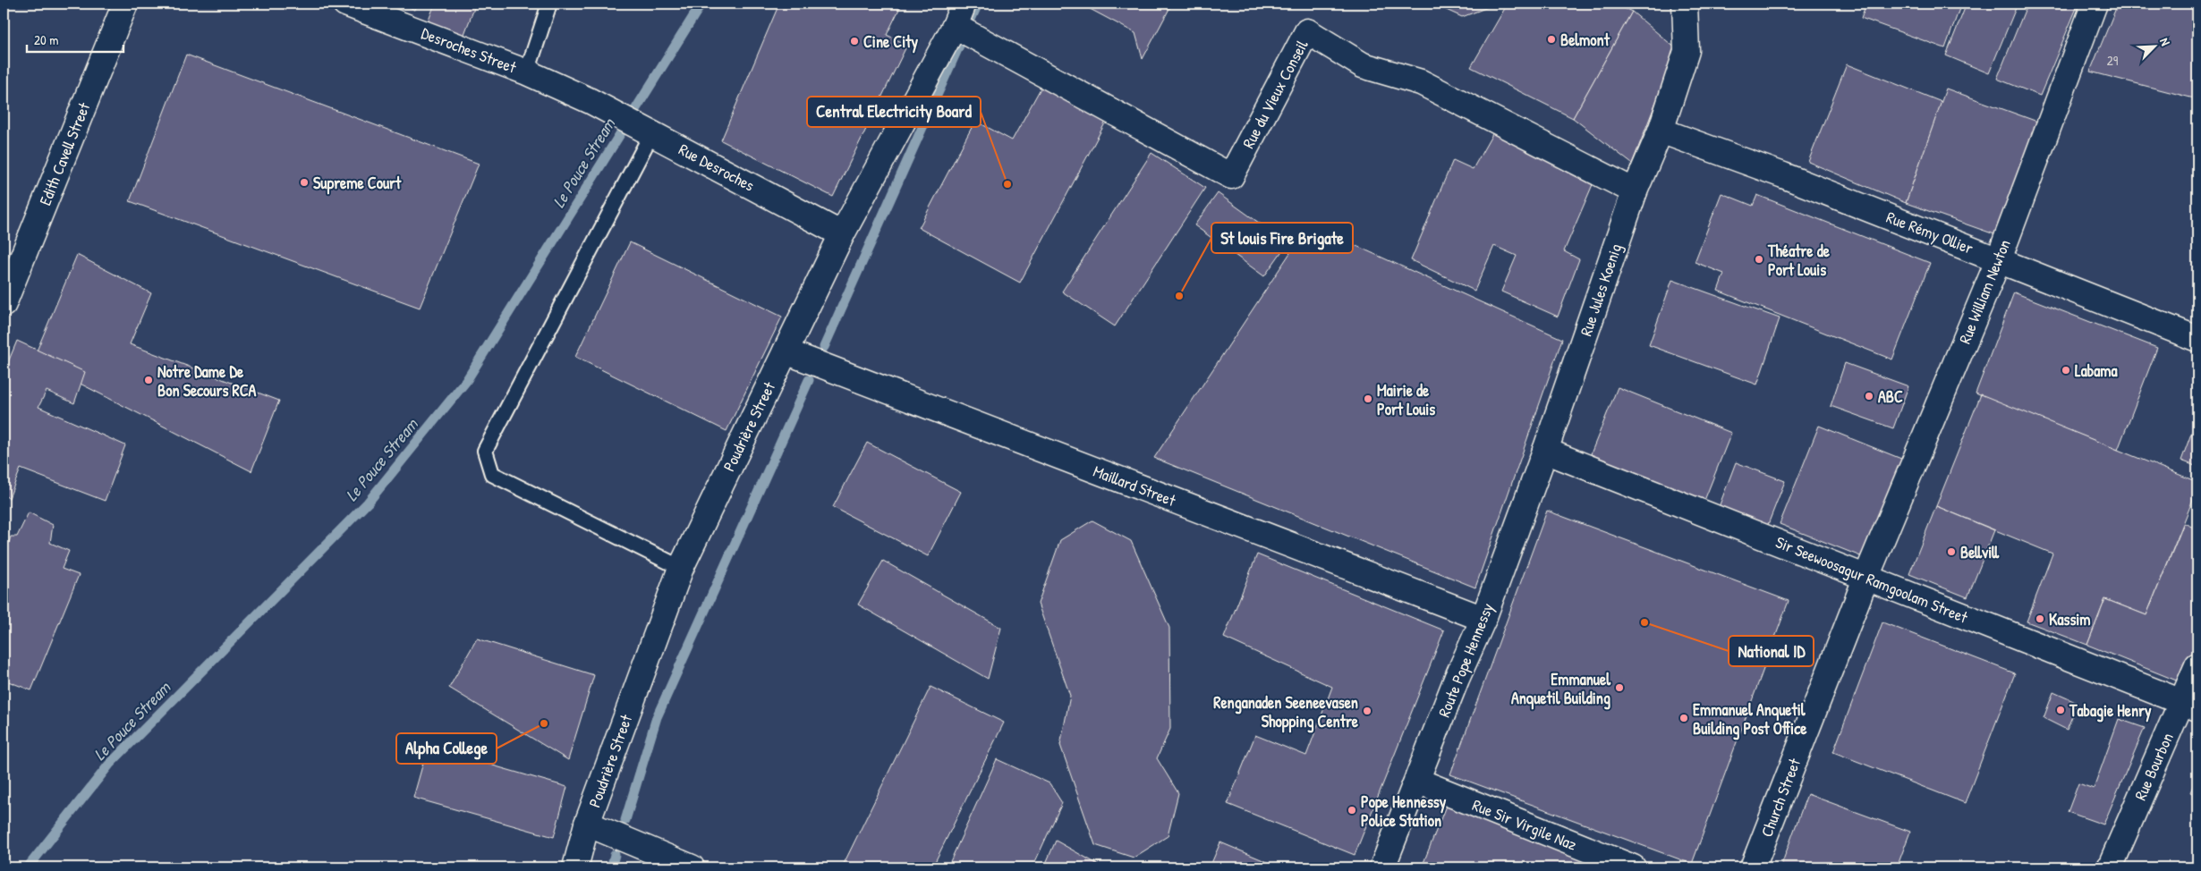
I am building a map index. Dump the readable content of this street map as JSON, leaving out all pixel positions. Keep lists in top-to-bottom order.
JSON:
{
  "streets": {
    "street": [
      "Desroches Street",
      "Rue du Vieux Conseil",
      "Edith Cavell Street",
      "Rue Desroches",
      "Rue Rémy Ollier",
      "Rue Jules Koenig",
      "Rue William Newton",
      "Poudrière Street",
      "Maillard Street",
      "Sir Seewoosagur Ramgoolam Street",
      "Route Pope Hennessy",
      "Rue Bourbon",
      "Church Street",
      "Rue Sir Virgile Naz"
    ]
  },
  "crossings": [
    ["Desroches Street", "Rue Desroches"],
    ["Rue du Vieux Conseil", "Rue Jules Koenig"],
    ["Rue du Vieux Conseil", "Poudrière Street"],
    ["Rue Desroches", "Poudrière Street"],
    ["Rue Rémy Ollier", "Rue Jules Koenig"],
    ["Rue Rémy Ollier", "Rue William Newton"],
    ["Rue Jules Koenig", "Sir Seewoosagur Ramgoolam Street"],
    ["Rue Jules Koenig", "Route Pope Hennessy"],
    ["Rue William Newton", "Sir Seewoosagur Ramgoolam Street"],
    ["Rue William Newton", "Church Street"],
    ["Poudrière Street", "Maillard Street"],
    ["Maillard Street", "Route Pope Hennessy"],
    ["Sir Seewoosagur Ramgoolam Street", "Route Pope Hennessy"],
    ["Sir Seewoosagur Ramgoolam Street", "Rue Bourbon"],
    ["Sir Seewoosagur Ramgoolam Street", "Church Street"],
    ["Route Pope Hennessy", "Rue Sir Virgile Naz"]
  ],
  "water": ["Le Pouce Stream"],
  "places": [
    "Belmont",
    "Cine City",
    "Supreme Court",
    "Central Electricity Board",
    "Théatre de Port Louis",
    "St louis Fire Brigate",
    "Labama",
    "Notre Dame De Bon Secours RCA",
    "ABC",
    "Mairie de Port Louis",
    "Bellvill",
    "Kassim",
    "National ID",
    "Emmanuel Anquetil Building",
    "Tabagie Henry",
    "Renganaden Seeneevasen Shopping Centre",
    "Emmanuel Anquetil Building Post Office",
    "Alpha College",
    "Pope Hennessy Police Station"
  ],
  "house_numbers": ["29"],
  "scale_bar": "20 m",
  "north": "top right"
}
